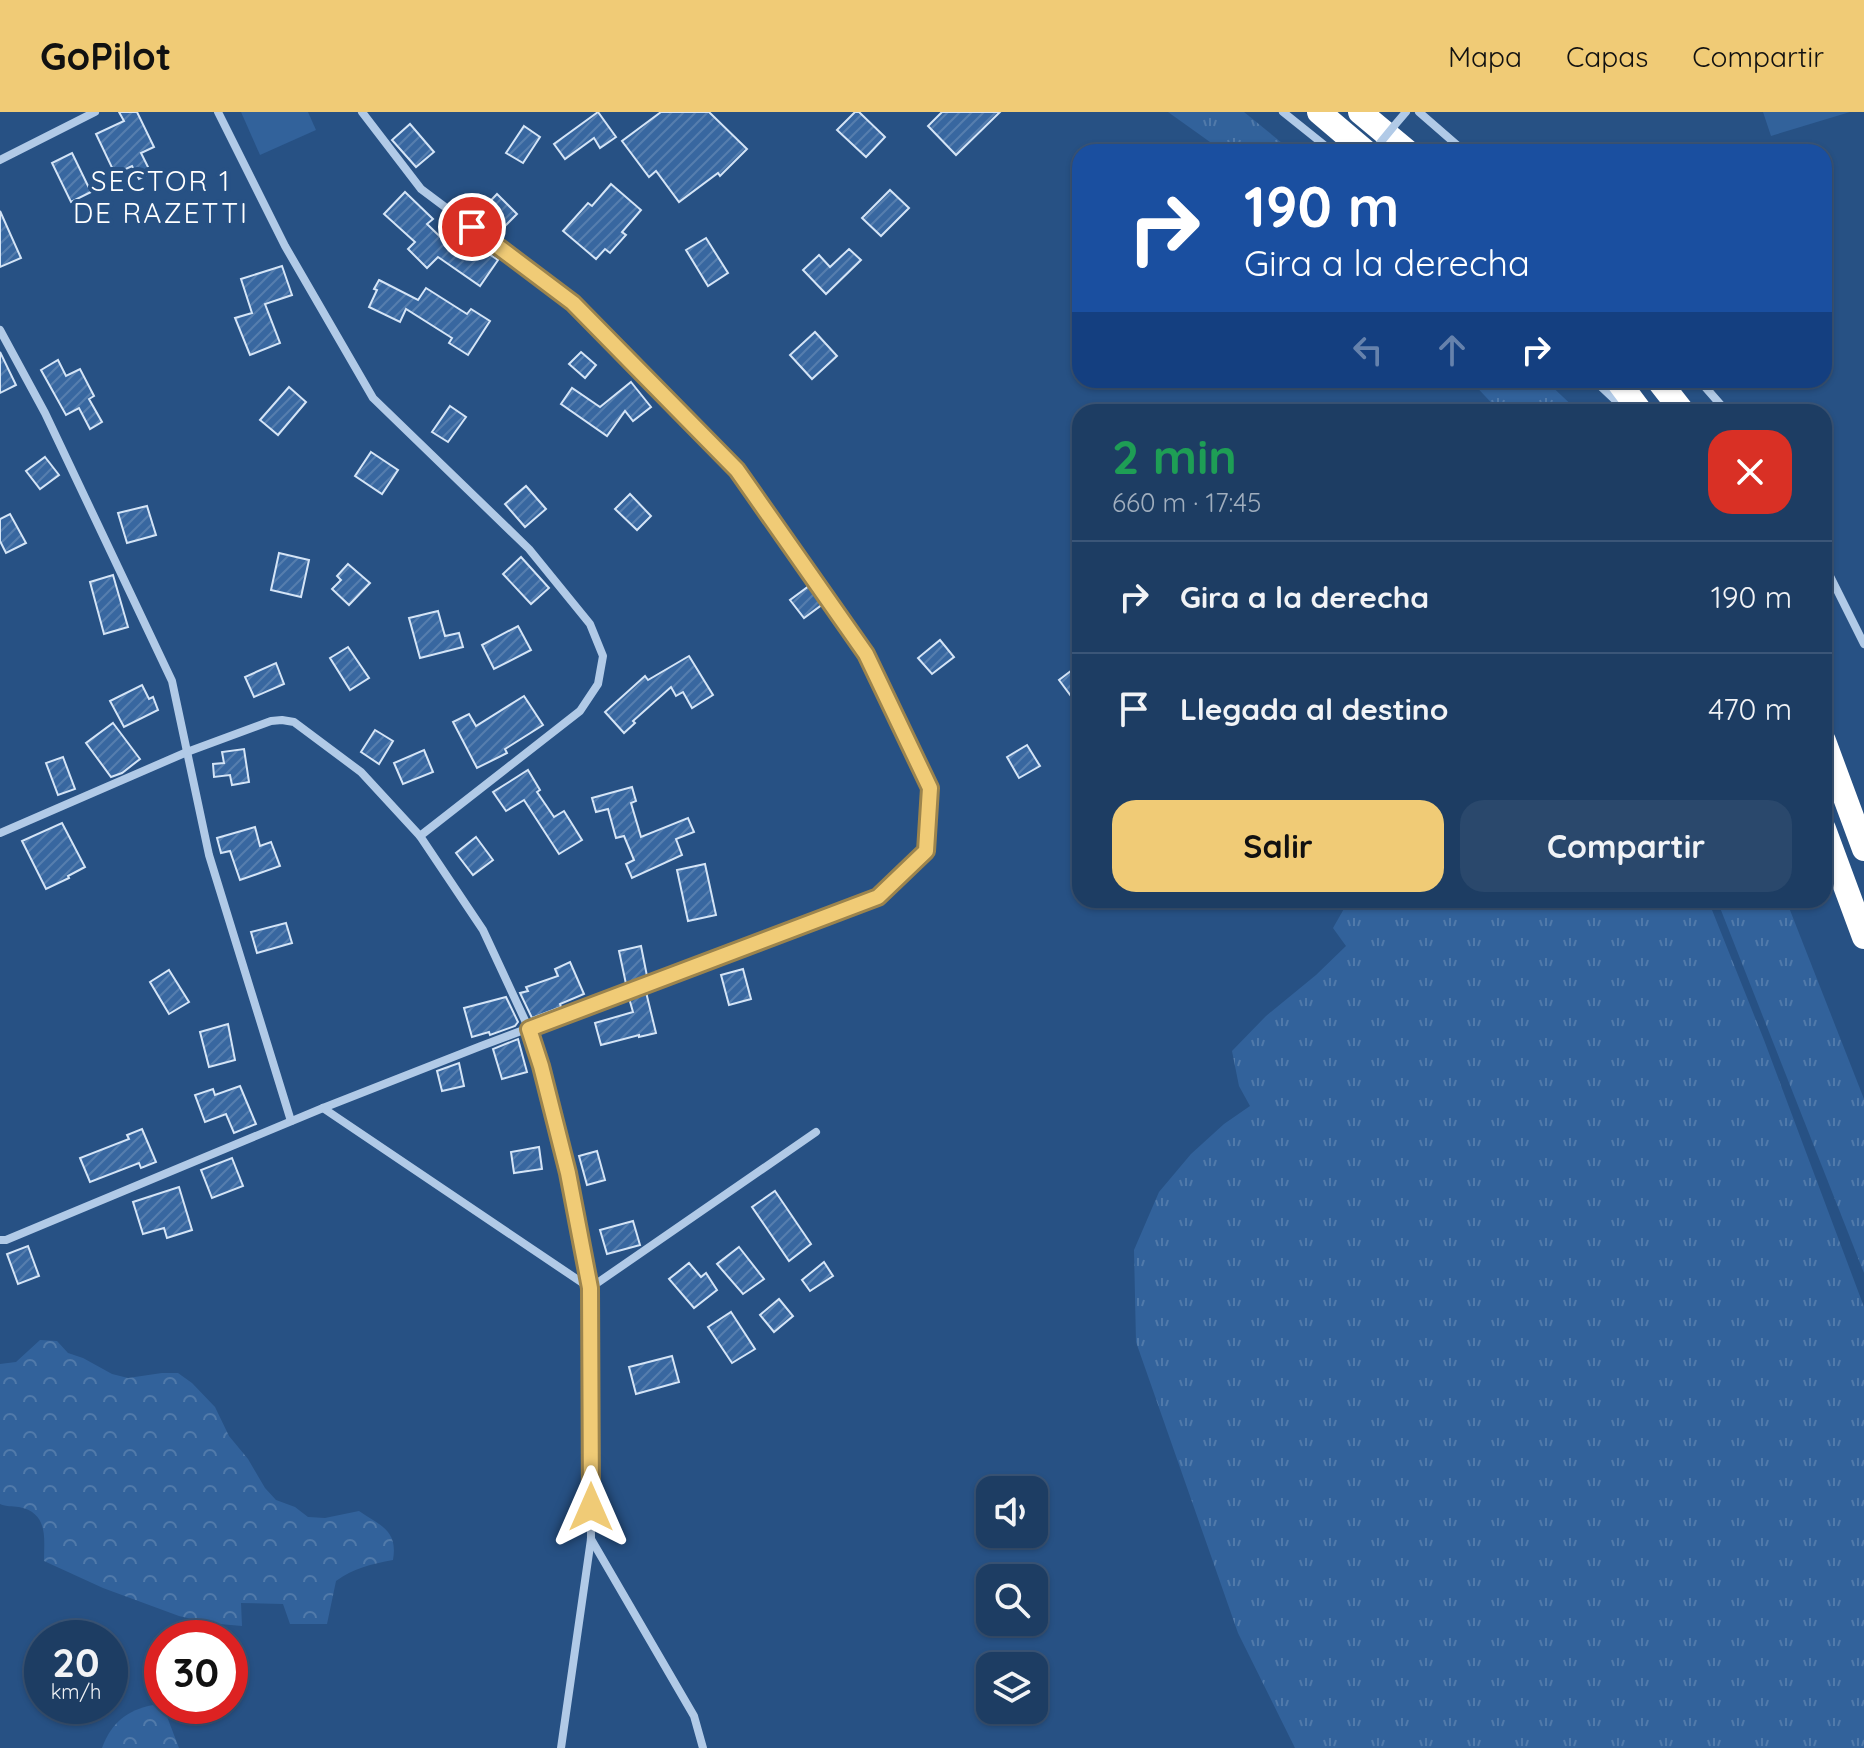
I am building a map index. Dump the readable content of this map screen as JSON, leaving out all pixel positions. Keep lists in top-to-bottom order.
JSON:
{
  "districts": ["SECTOR 1 DE RAZETTI"],
  "page": {
    "header": "GoPilot",
    "nav": ["Mapa", "Capas", "Compartir"],
    "turn": ["190 m", "Gira a la derecha"],
    "heading": ["2 min", "660 m · 17:45"],
    "list": [
      {
        "name": "Gira a la derecha",
        "value": "190 m"
      },
      {
        "name": "Llegada al destino",
        "value": "470 m"
      }
    ],
    "buttons": ["Salir", "Compartir"],
    "speed": "20 km/h",
    "limit": "30"
  }
}
